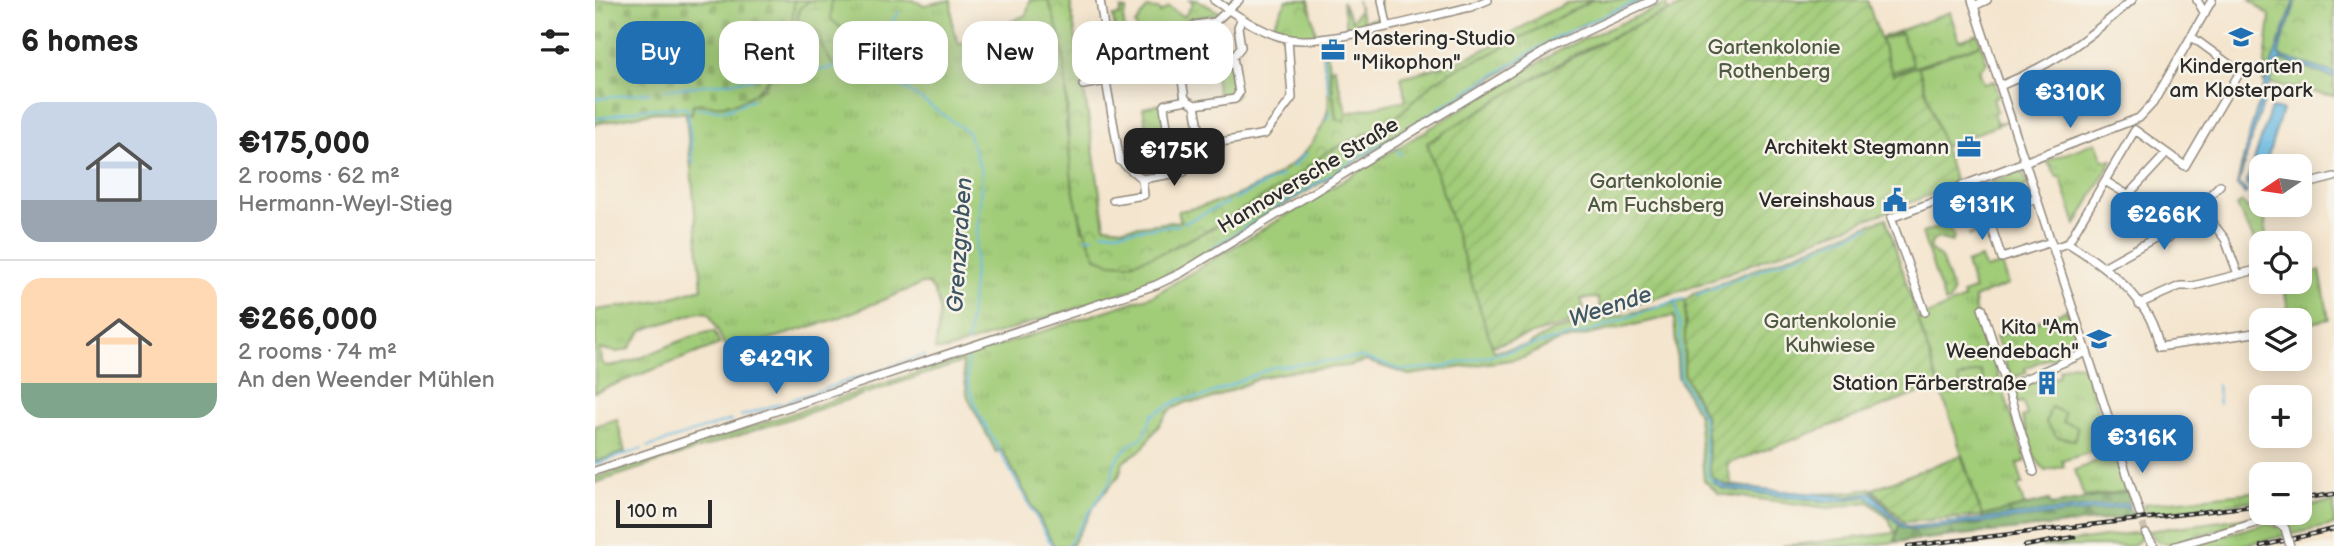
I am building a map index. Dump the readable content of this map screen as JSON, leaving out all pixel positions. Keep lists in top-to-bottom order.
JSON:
{
  "streets": {
    "street": ["Hannoversche Straße"]
  },
  "water": ["Grenzgraben", "Weende"],
  "parks": ["Gartenkolonie Rothenberg", "Gartenkolonie Am Fuchsberg", "Gartenkolonie Kuhwiese"],
  "places": {
    "school or university": ["Kindergarten am Klosterpark", "Kita \"Am Weendebach\""],
    "office": ["Mastering-Studio \"Mikophon\"", "Architekt Stegmann"],
    "public building": ["Vereinshaus"],
    "building": ["Station Färberstraße"]
  },
  "scale_bar": "100 m",
  "north": "left",
  "page": {
    "heading": "6 homes",
    "chip": [
      "Buy",
      "Rent",
      "Filters",
      "New",
      "Apartment"
    ],
    "price": [
      "€310K",
      "€175K",
      "€131K",
      "€266K",
      "€429K",
      "€316K"
    ],
    "list": [
      {
        "name": "€175,000",
        "note": "2 rooms · 62 m² · Hermann-Weyl-Stieg"
      },
      {
        "name": "€266,000",
        "note": "2 rooms · 74 m² · An den Weender Mühlen"
      }
    ],
    "map_buttons": ["+", "−"],
    "scale": "100 m"
  }
}
